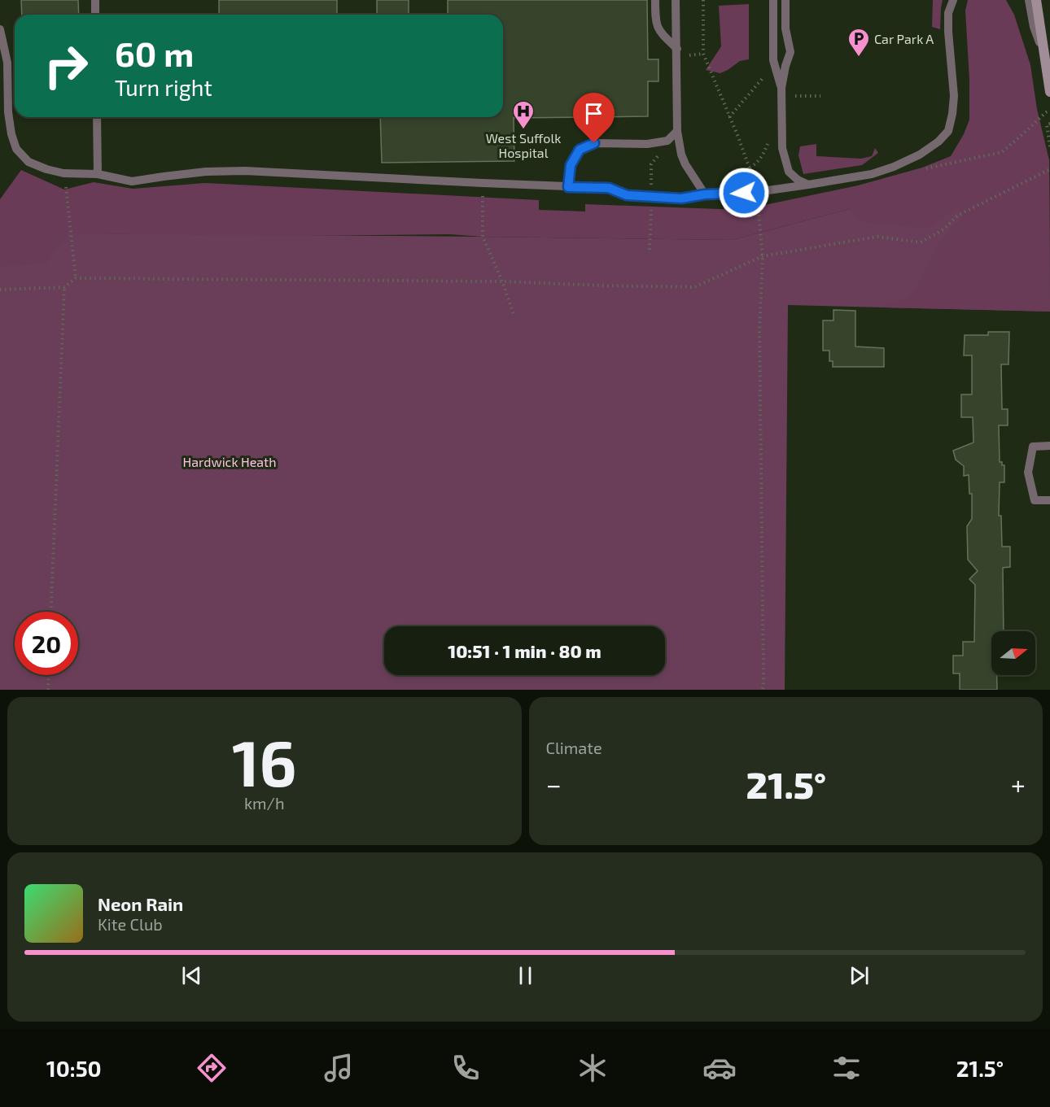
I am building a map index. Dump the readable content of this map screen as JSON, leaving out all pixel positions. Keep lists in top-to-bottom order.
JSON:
{
  "parks": ["Hardwick Heath"],
  "places": {
    "parking": ["Car Park A"],
    "hospital": ["West Suffolk Hospital"]
  },
  "north": "right",
  "page": {
    "turn": ["60 m", "Turn right"],
    "limit": "20",
    "trip": "10:51 · 1 min · 80 m",
    "tile": [
      ["16", "km/h"],
      "Climate"
    ],
    "heat": ["−", "21.5°", "+"],
    "song": ["Neon Rain", "Kite Club"],
    "tabs": ["10:50", "21.5°"]
  }
}
